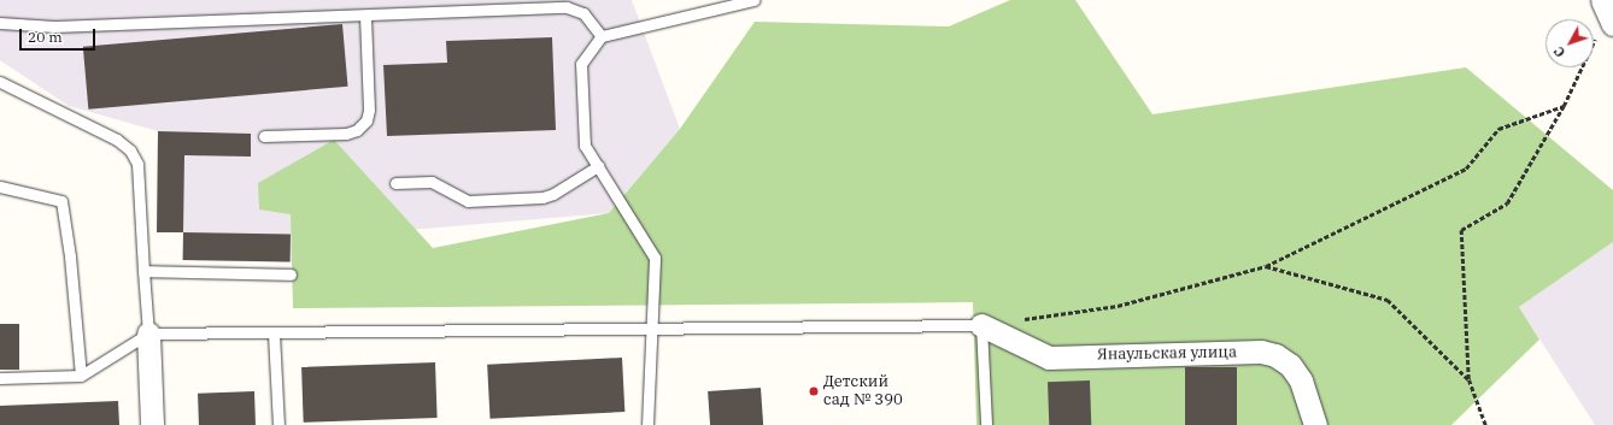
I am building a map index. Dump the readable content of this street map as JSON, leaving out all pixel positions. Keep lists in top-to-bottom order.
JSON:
{
  "streets": {
    "street": ["Янаульская улица"]
  },
  "places": ["Детский сад № 390"],
  "scale_bar": "20 m",
  "north": "bottom left"
}
